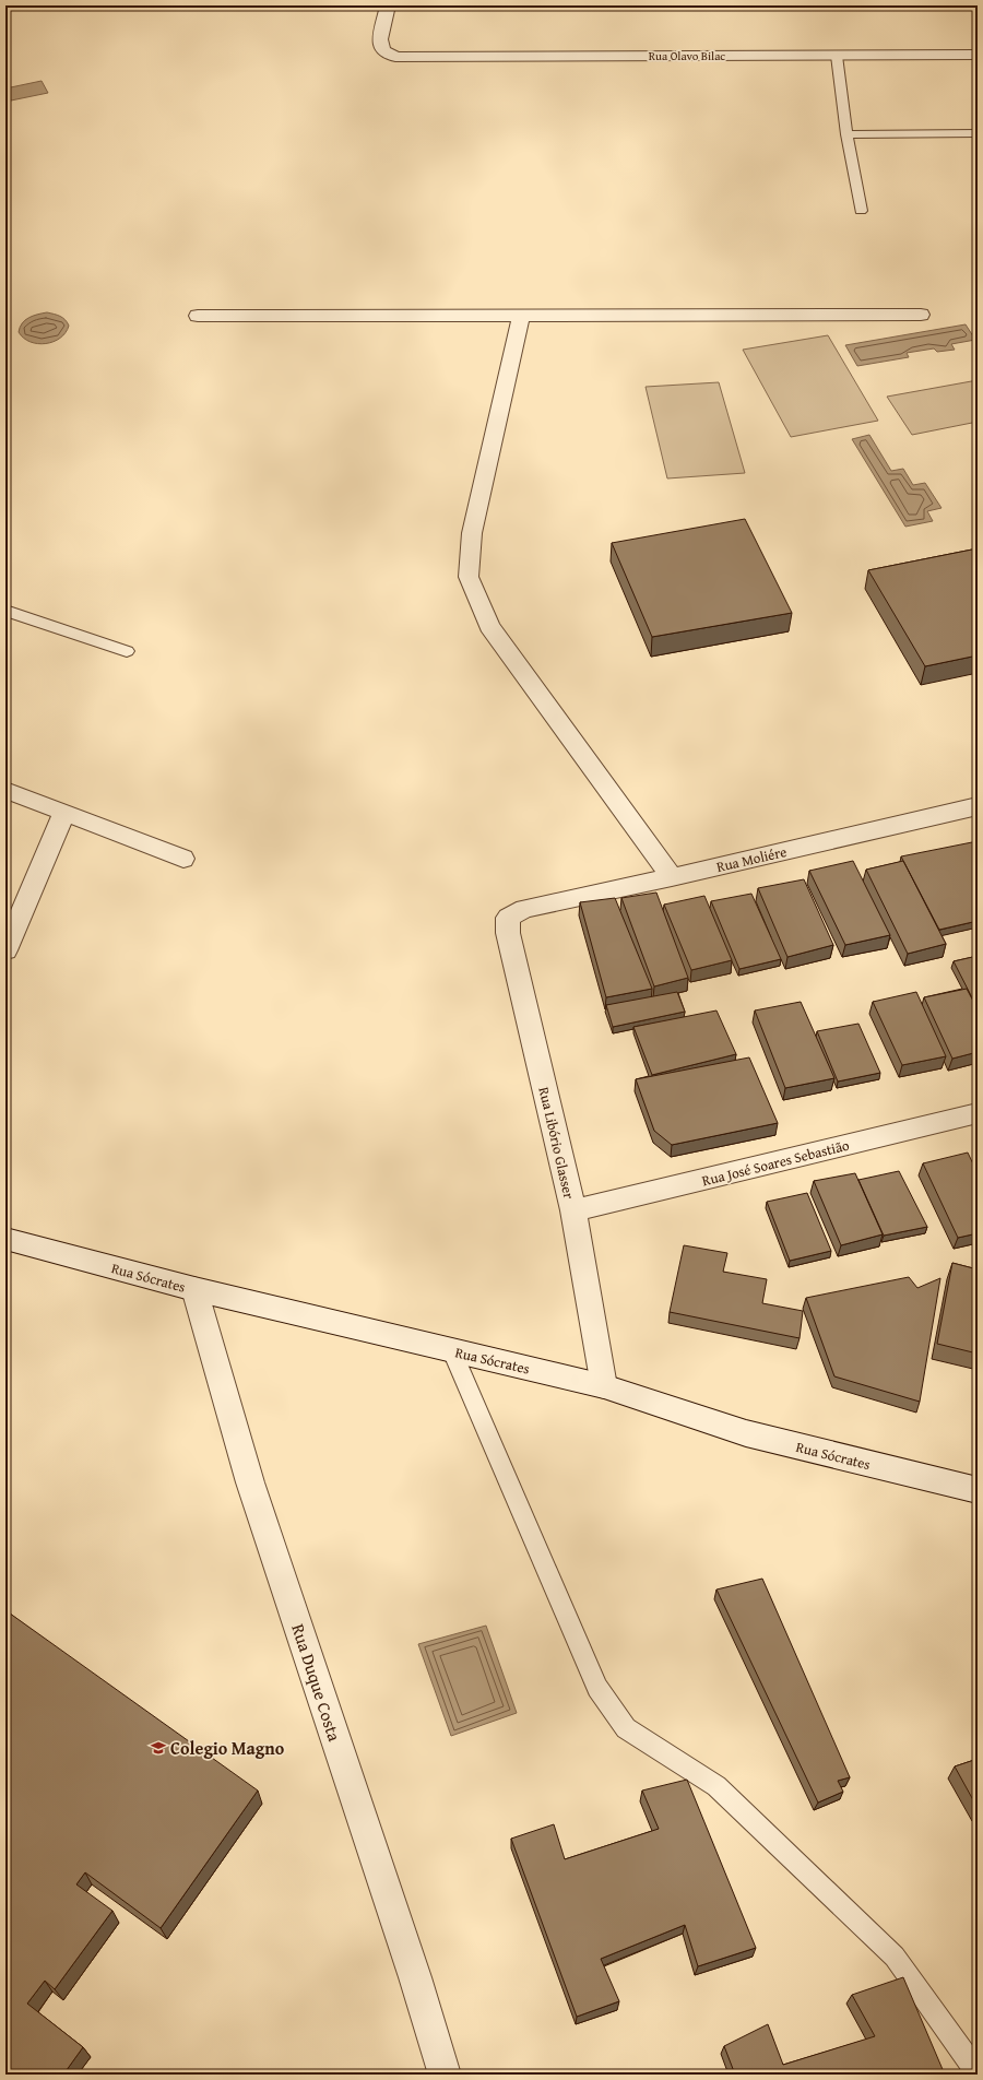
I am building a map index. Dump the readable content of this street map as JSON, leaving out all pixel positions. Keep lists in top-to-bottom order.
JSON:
{
  "streets": {
    "street": [
      "Rua Olavo Bilac",
      "Rua Moliére",
      "Rua Libório Glasser",
      "Rua José Soares Sebastião",
      "Rua Sócrates",
      "Rua Duque Costa"
    ]
  },
  "crossings": [
    ["Rua Moliére", "Rua Libório Glasser"],
    ["Rua Libório Glasser", "Rua José Soares Sebastião"],
    ["Rua Libório Glasser", "Rua Sócrates"],
    ["Rua Sócrates", "Rua Duque Costa"]
  ],
  "places": {
    "school or university": ["Colegio Magno"]
  }
}
